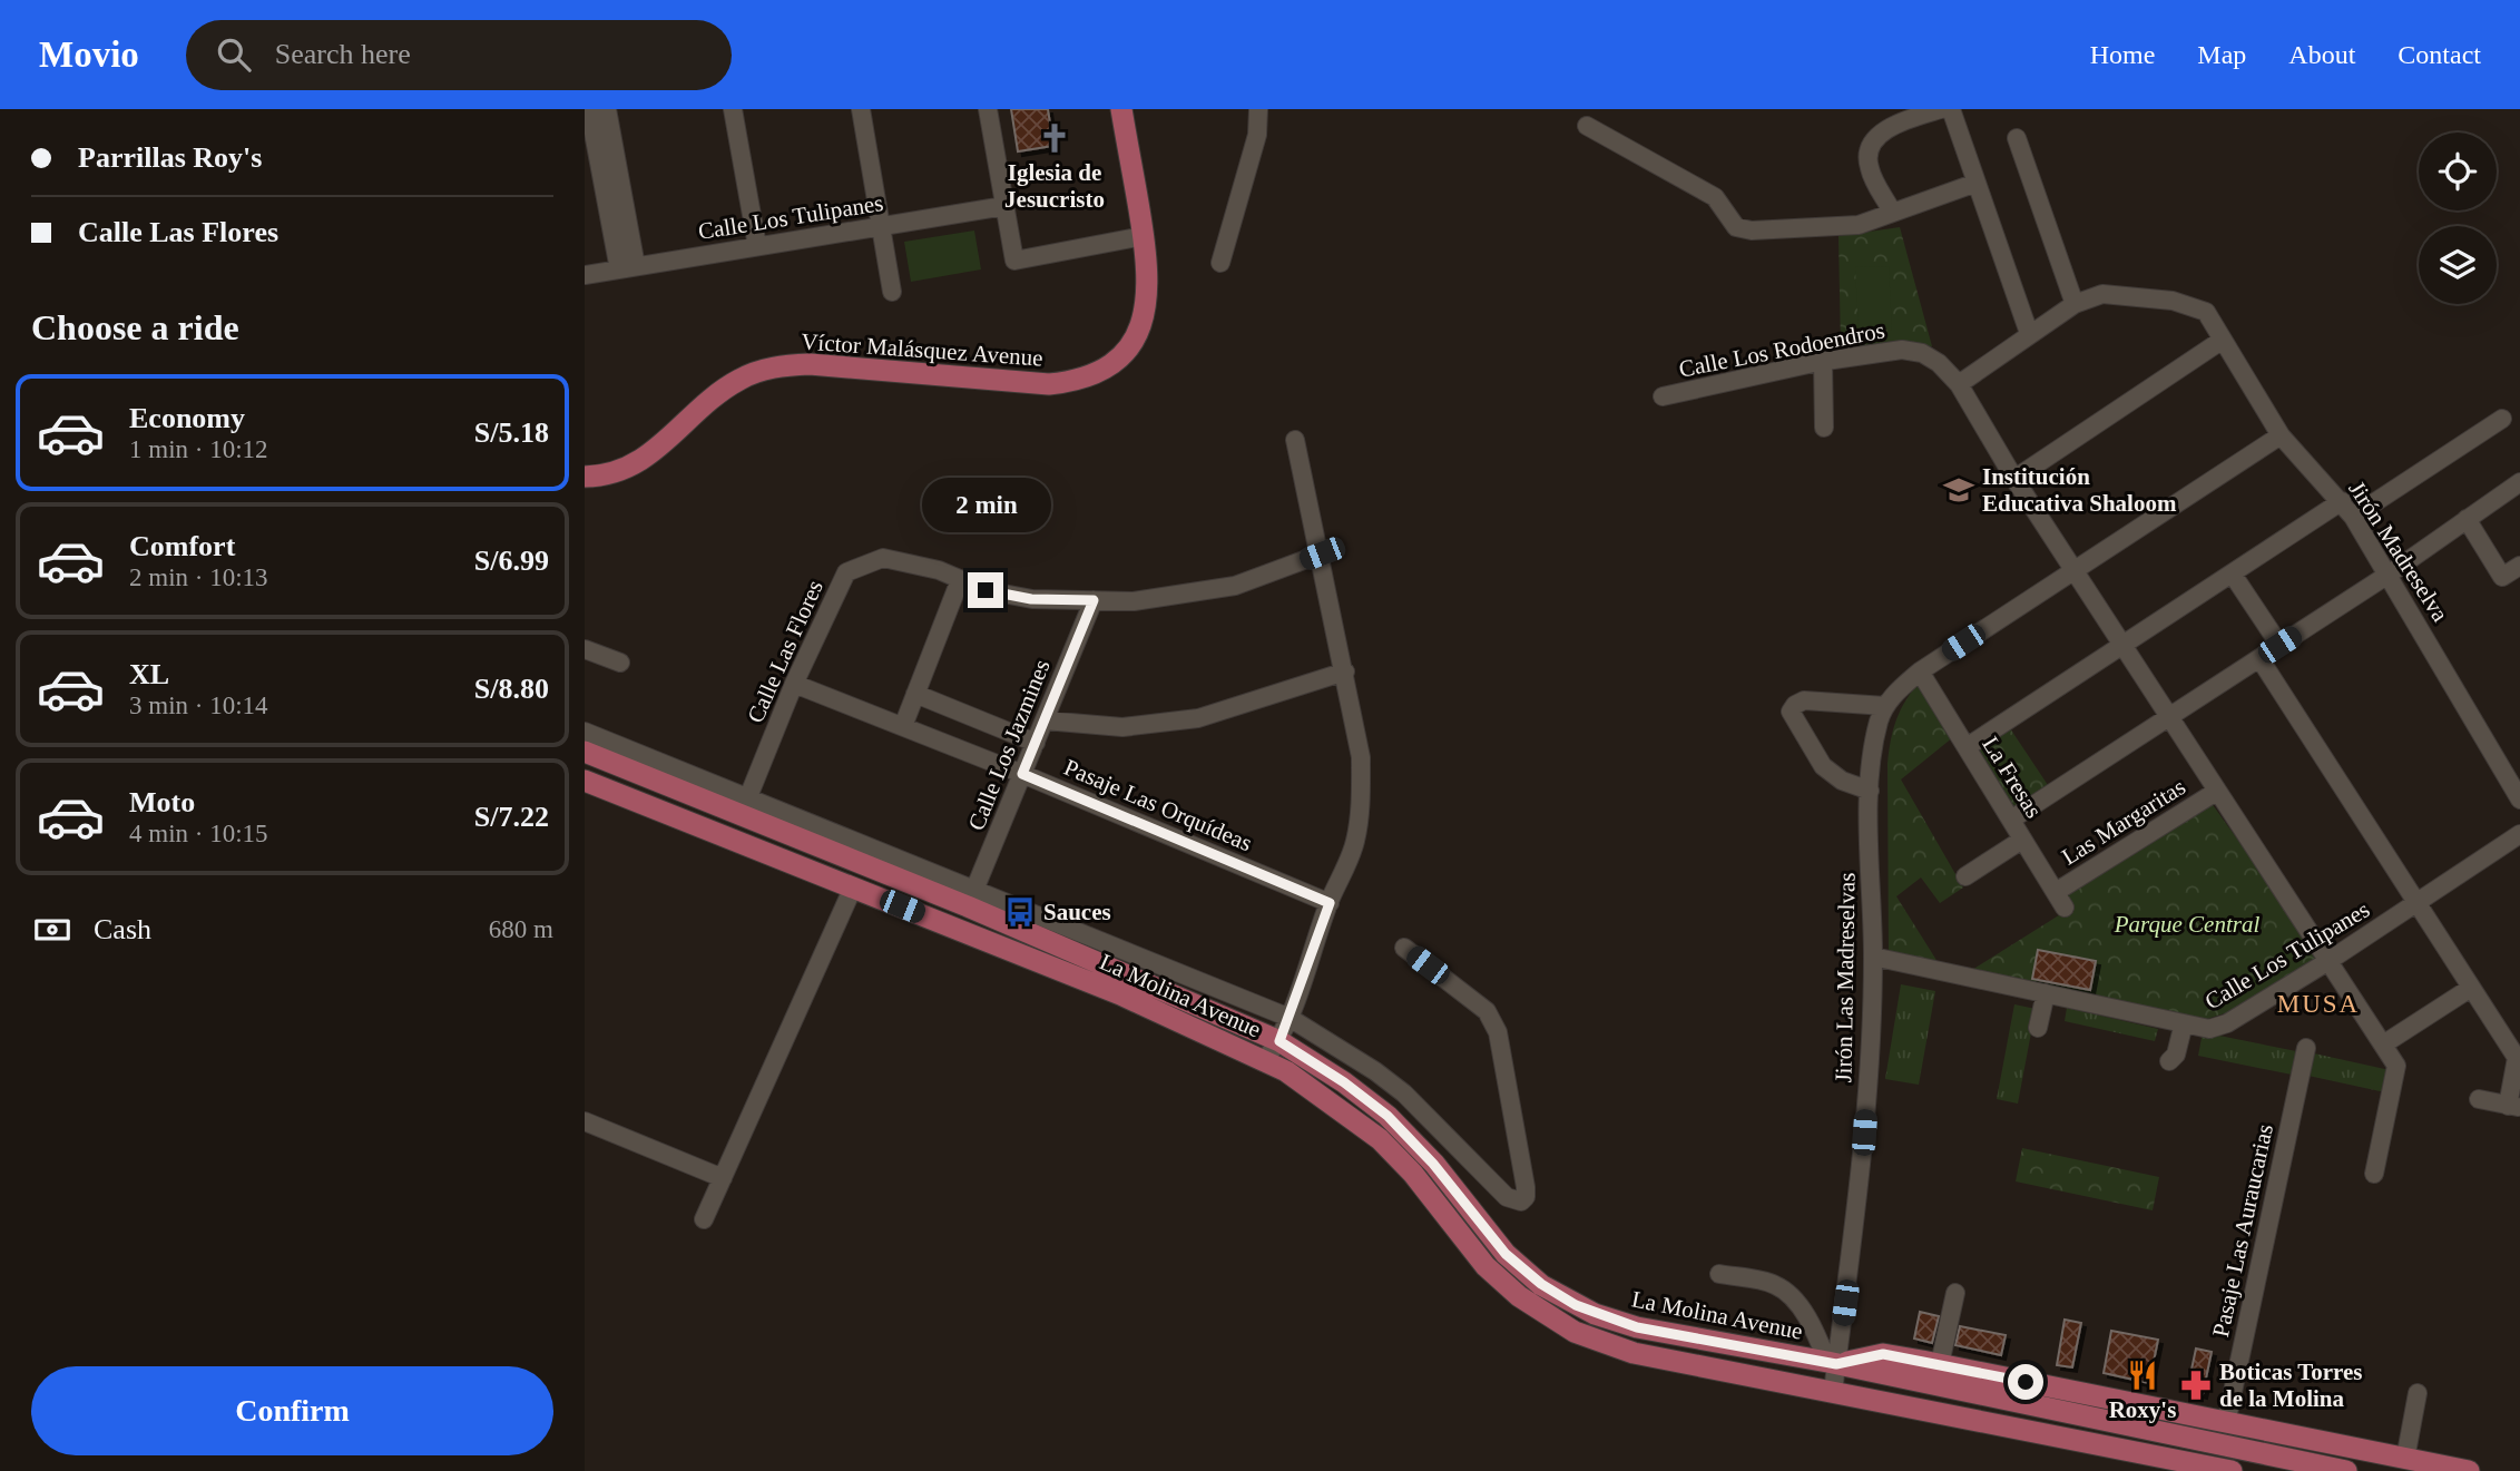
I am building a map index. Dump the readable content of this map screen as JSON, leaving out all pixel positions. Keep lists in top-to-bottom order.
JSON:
{
  "streets": {
    "main road": ["Víctor Malásquez Avenue", "La Molina Avenue"],
    "street": [
      "Calle Los Tulipanes",
      "Calle Los Rodoendros",
      "Jirón Madreselva",
      "Calle Las Flores",
      "Calle Los Jazmines",
      "La Fresas",
      "Pasaje Las Orquídeas",
      "Las Margaritas",
      "Jirón Las Madreselvas",
      "Pasaje Las Auraucarias"
    ]
  },
  "crossings": [
    ["Calle Los Tulipanes", "Calle Los Rodoendros"],
    ["Calle Los Tulipanes", "Jirón Las Madreselvas"],
    ["Calle Los Rodoendros", "Jirón Madreselva"],
    ["Calle Los Rodoendros", "Las Margaritas"],
    ["Calle Las Flores", "Calle Los Jazmines"],
    ["Calle Las Flores", "Pasaje Las Orquídeas"],
    ["Calle Las Flores", "La Molina Avenue"],
    ["Calle Los Jazmines", "Pasaje Las Orquídeas"],
    ["Calle Los Jazmines", "La Molina Avenue"],
    ["La Fresas", "Las Margaritas"],
    ["Jirón Las Madreselvas", "La Molina Avenue"],
    ["La Molina Avenue", "Pasaje Las Auraucarias"]
  ],
  "districts": ["MUSA"],
  "parks": ["Parque Central"],
  "places": {
    "church": ["Iglesia de Jesucristo"],
    "school or university": ["Institución Educativa Shaloom"],
    "bus stop": ["Sauces"],
    "restaurant": ["Roxy's"],
    "pharmacy": ["Boticas Torres de la Molina"]
  },
  "page": {
    "header": "Movio",
    "search": "Search here",
    "nav": [
      "Home",
      "Map",
      "About",
      "Contact"
    ],
    "banner": ["Parrillas Roy's", "Calle Las Flores"],
    "heading": "Choose a ride",
    "list": [
      {
        "name": "Economy",
        "note": "1 min · 10:12",
        "value": "S/5.18"
      },
      {
        "name": "Comfort",
        "note": "2 min · 10:13",
        "value": "S/6.99"
      },
      {
        "name": "XL",
        "note": "3 min · 10:14",
        "value": "S/8.80"
      },
      {
        "name": "Moto",
        "note": "4 min · 10:15",
        "value": "S/7.22"
      }
    ],
    "bubble": "2 min",
    "pay": ["Cash", "680 m"],
    "buttons": "Confirm"
  }
}
